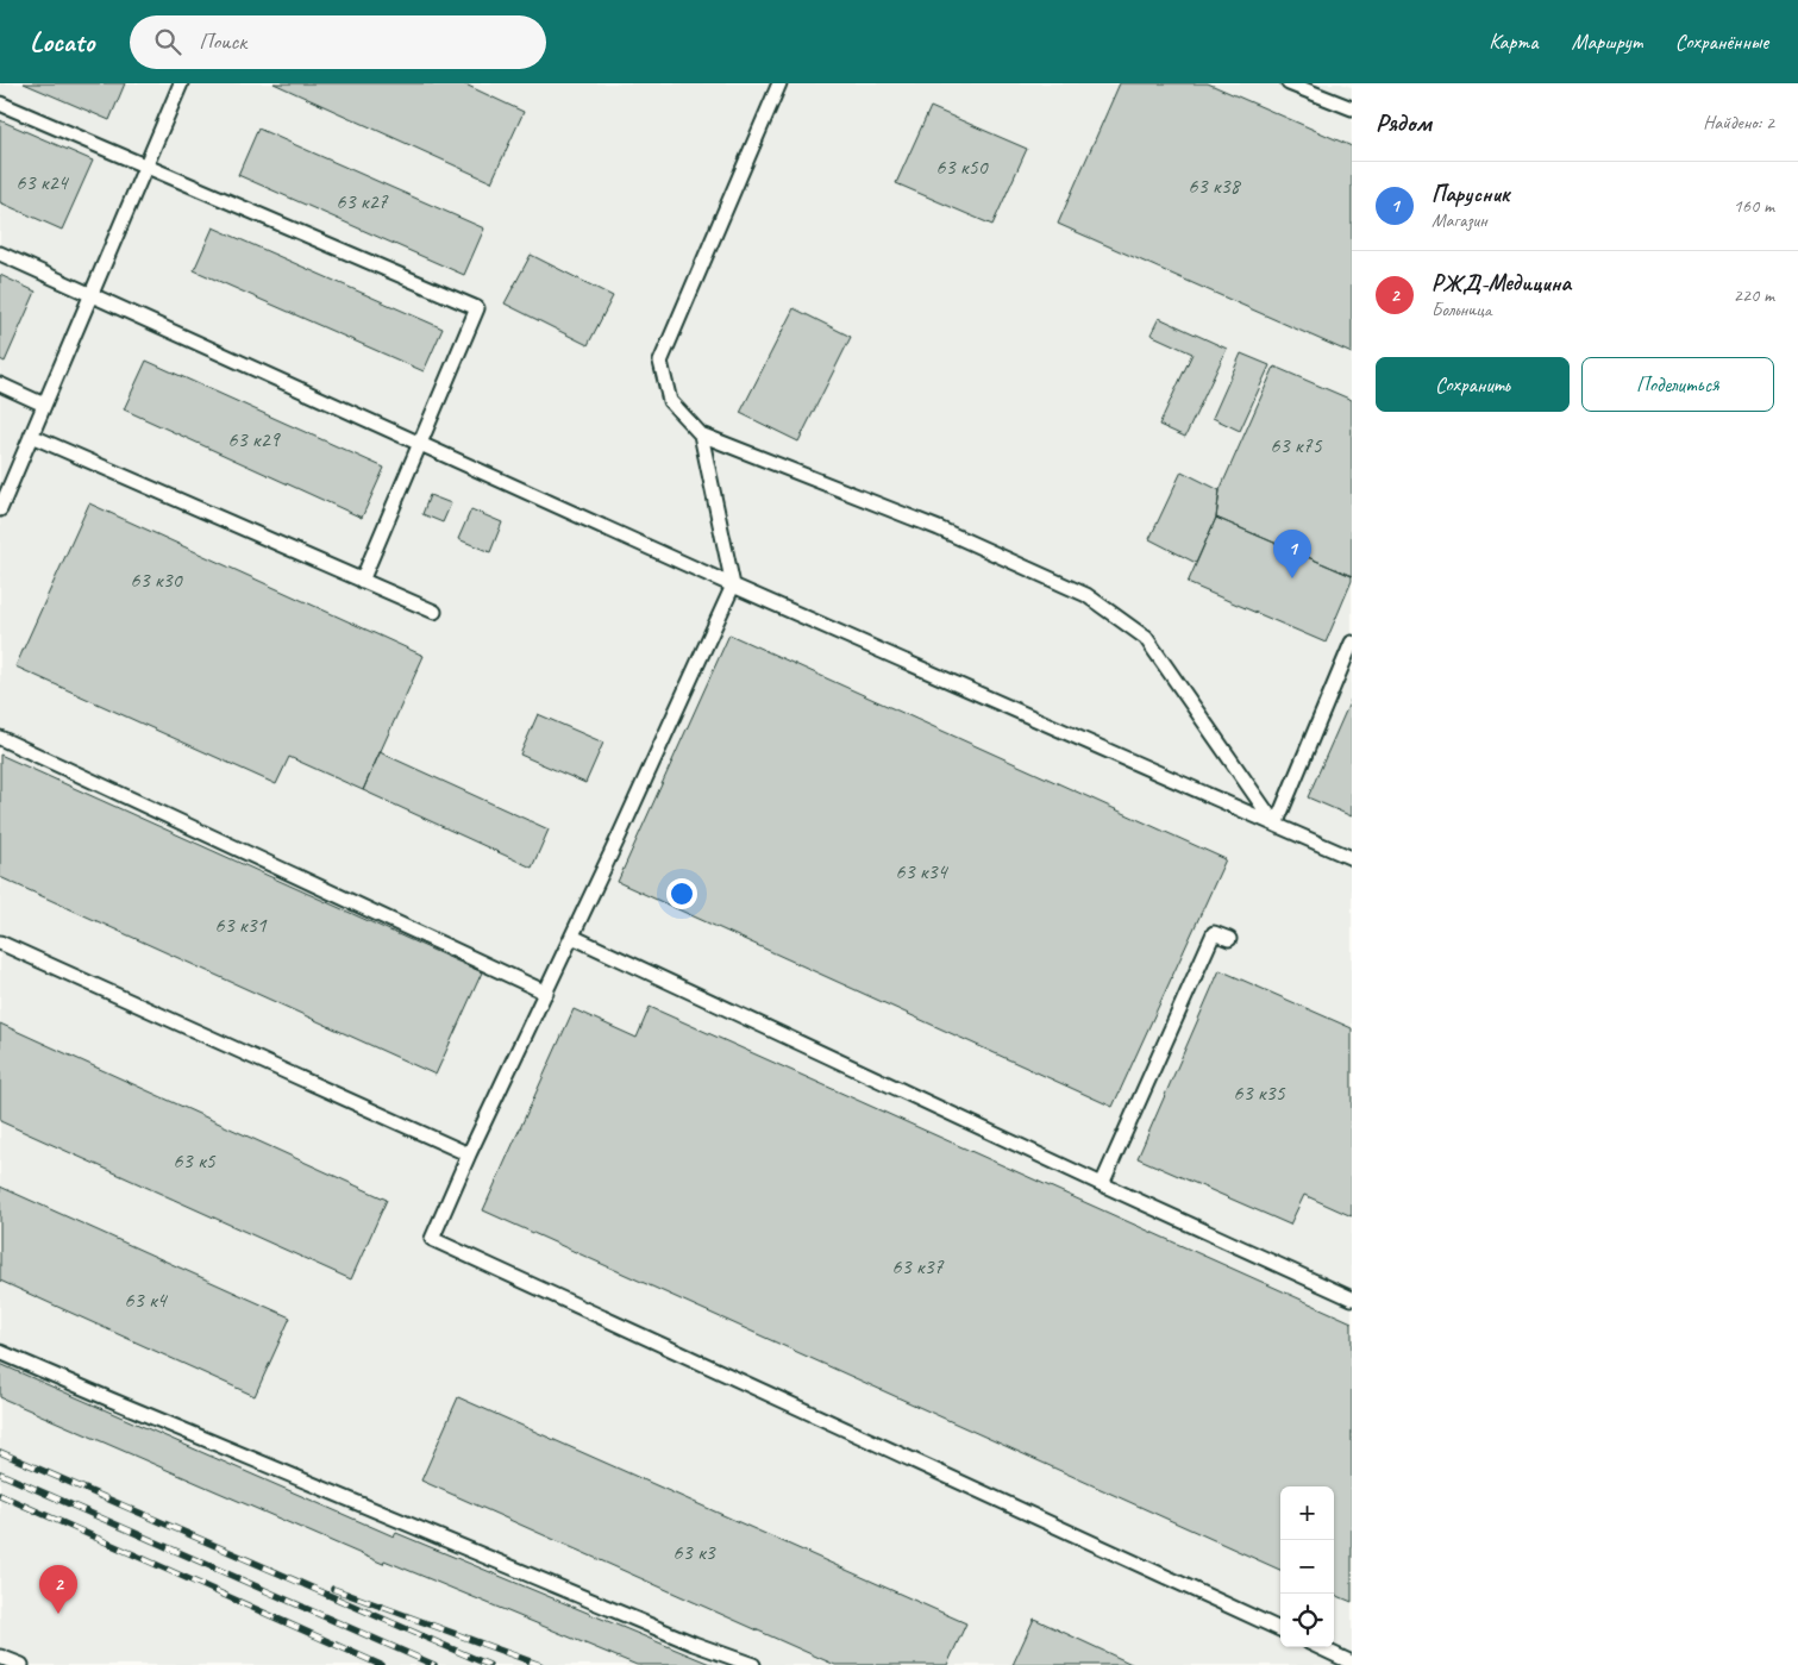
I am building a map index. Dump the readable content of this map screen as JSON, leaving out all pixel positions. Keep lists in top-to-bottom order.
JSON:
{
  "house_numbers": [
    "63 к50",
    "63 к24",
    "63 к38",
    "63 к27",
    "63 к29",
    "63 к75",
    "63 к30",
    "63 к34",
    "63 к31",
    "63 к35",
    "63 к5",
    "63 к37",
    "63 к4",
    "63 к3"
  ],
  "page": {
    "header": "Locato",
    "search": "Поиск",
    "nav": ["Карта", "Маршрут", "Сохранённые"],
    "heading": ["Рядом", "Найдено: 2"],
    "list": [
      {
        "mark": "1",
        "name": "Парусник",
        "note": "Магазин",
        "value": "160 m"
      },
      {
        "mark": "2",
        "name": "РЖД-Медицина",
        "note": "Больница",
        "value": "220 m"
      }
    ],
    "buttons": ["Сохранить", "Поделиться"],
    "pins": ["1", "2"],
    "map_buttons": ["+", "−"]
  }
}
